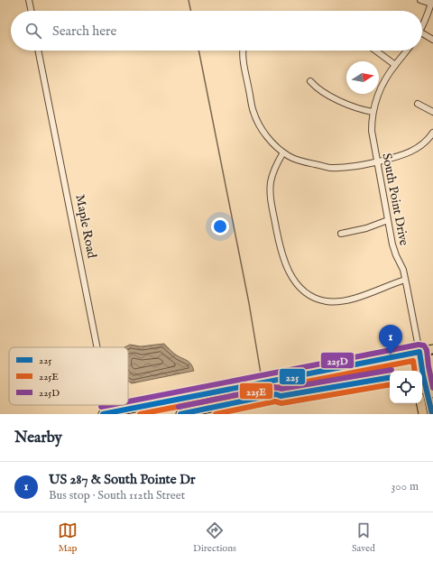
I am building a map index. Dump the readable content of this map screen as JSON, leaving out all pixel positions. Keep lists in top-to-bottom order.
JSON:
{
  "streets": {
    "street": ["South Point Drive", "Maple Road"]
  },
  "lines": ["transit line 225D", "transit line 225", "transit line 225E"],
  "legend": ["225", "225E", "225D"],
  "north": "right",
  "page": {
    "search": "Search here",
    "pins": "1",
    "heading": "Nearby",
    "list": [
      {
        "mark": "1",
        "name": "US 287 & South Pointe Dr",
        "note": "Bus stop · South 112th Street",
        "value": "300 m"
      }
    ],
    "nav": ["Map", "Directions", "Saved"]
  }
}
